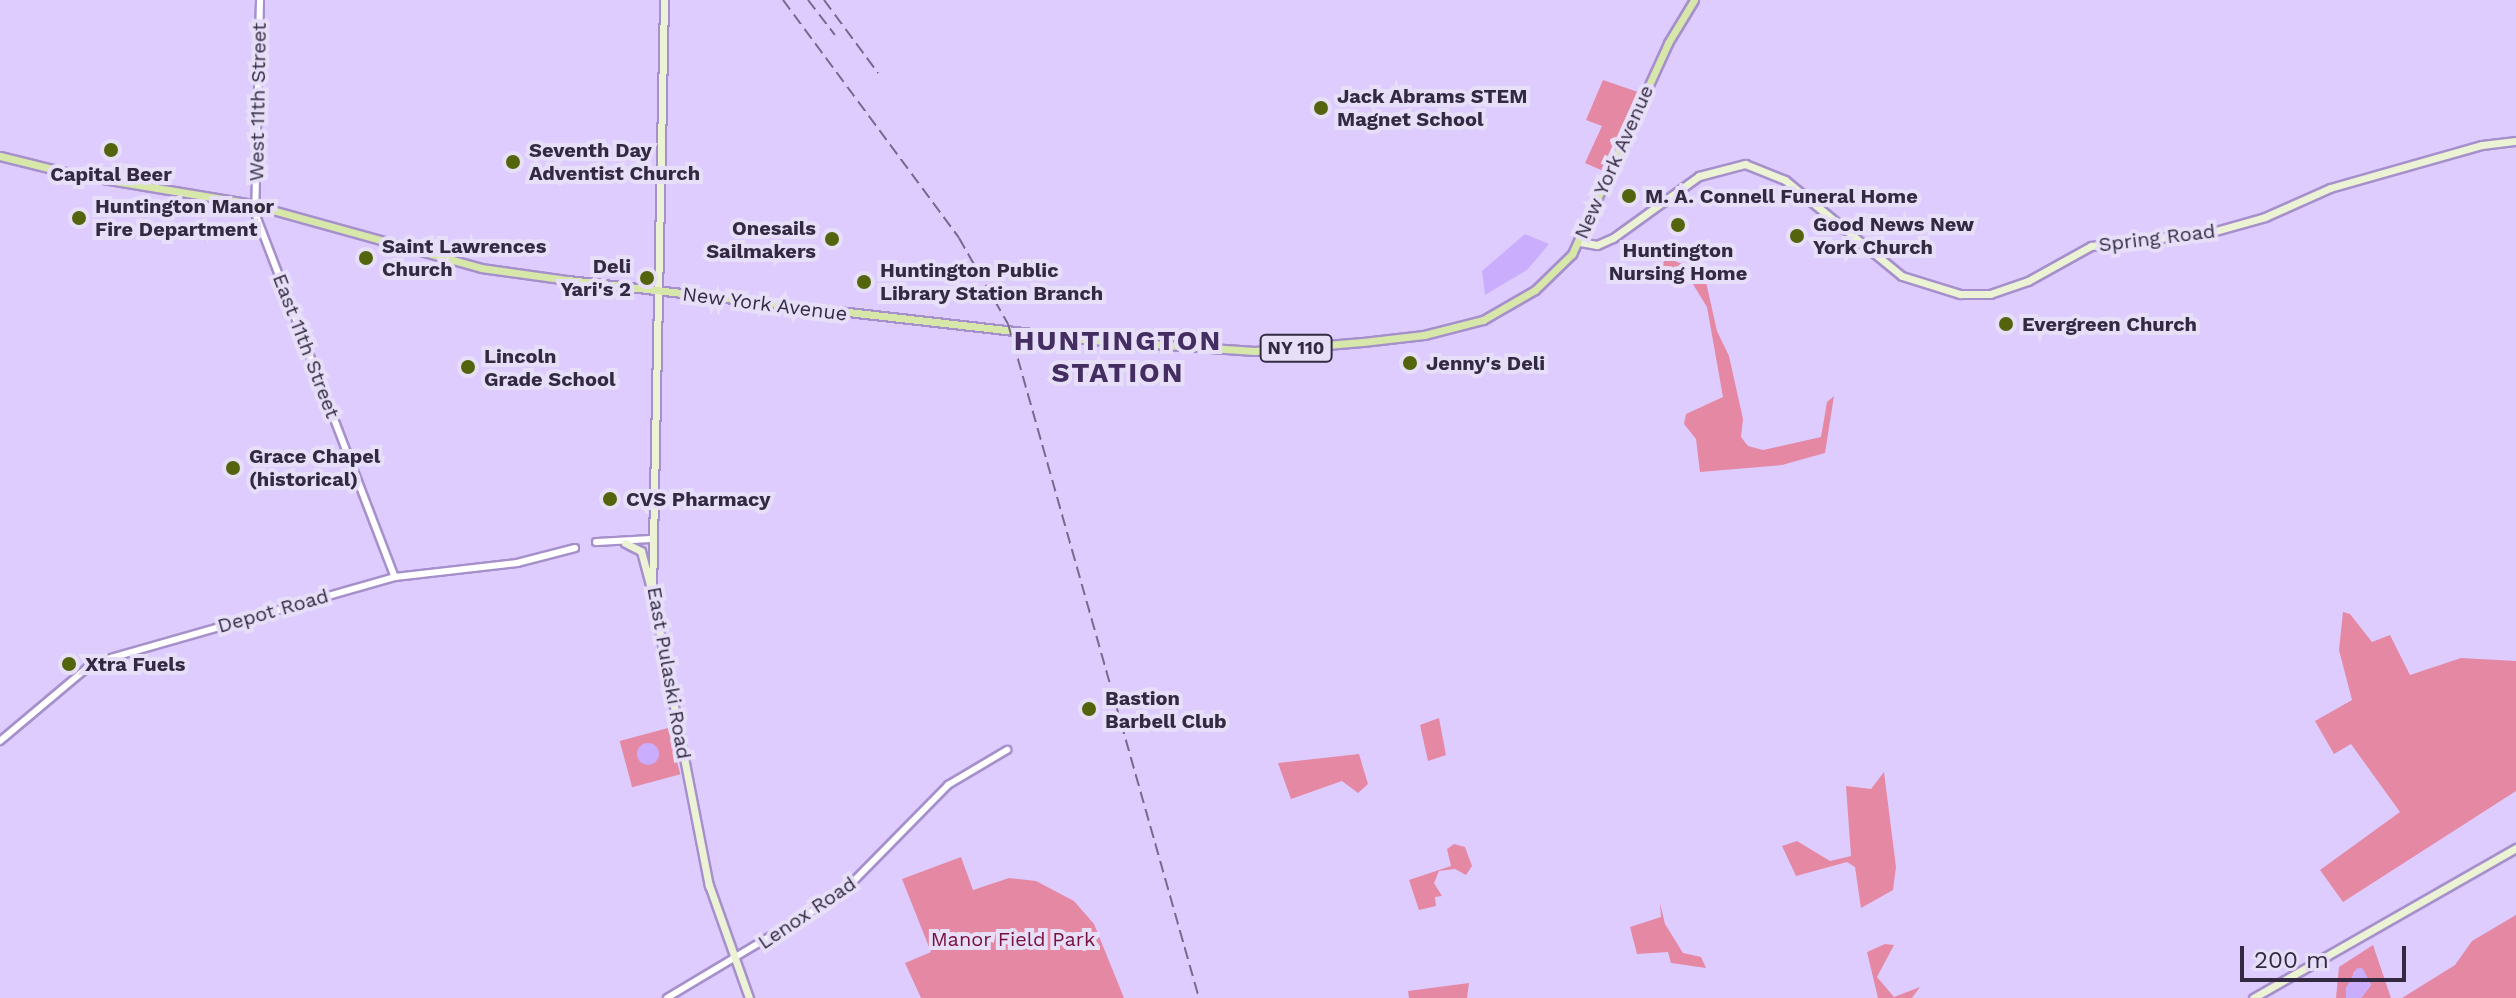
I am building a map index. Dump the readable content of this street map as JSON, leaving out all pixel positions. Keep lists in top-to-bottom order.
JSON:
{
  "streets": {
    "main road": [
      "New York Avenue",
      "Spring Road",
      "NY 110",
      "East Pulaski Road"
    ],
    "street": [
      "West 11th Street",
      "East 11th Street",
      "Depot Road",
      "Lenox Road"
    ]
  },
  "crossings": [
    ["West 11th Street", "New York Avenue"],
    ["West 11th Street", "East 11th Street"],
    ["New York Avenue", "Spring Road"],
    ["New York Avenue", "East 11th Street"],
    ["New York Avenue", "East Pulaski Road"],
    ["East 11th Street", "Depot Road"],
    ["East Pulaski Road", "Lenox Road"]
  ],
  "districts": ["HUNTINGTON STATION"],
  "parks": ["Manor Field Park"],
  "places": [
    "Jack Abrams STEM Magnet School",
    "Capital Beer",
    "Seventh Day Adventist Church",
    "M. A. Connell Funeral Home",
    "Huntington Manor Fire Department",
    "Huntington Nursing Home",
    "Good News New York Church",
    "Onesails Sailmakers",
    "Saint Lawrences Church",
    "Deli Yari's 2",
    "Huntington Public Library Station Branch",
    "Evergreen Church",
    "Jenny's Deli",
    "Lincoln Grade School",
    "Grace Chapel (historical)",
    "CVS Pharmacy",
    "Xtra Fuels",
    "Bastion Barbell Club"
  ],
  "scale_bar": "200 m"
}
